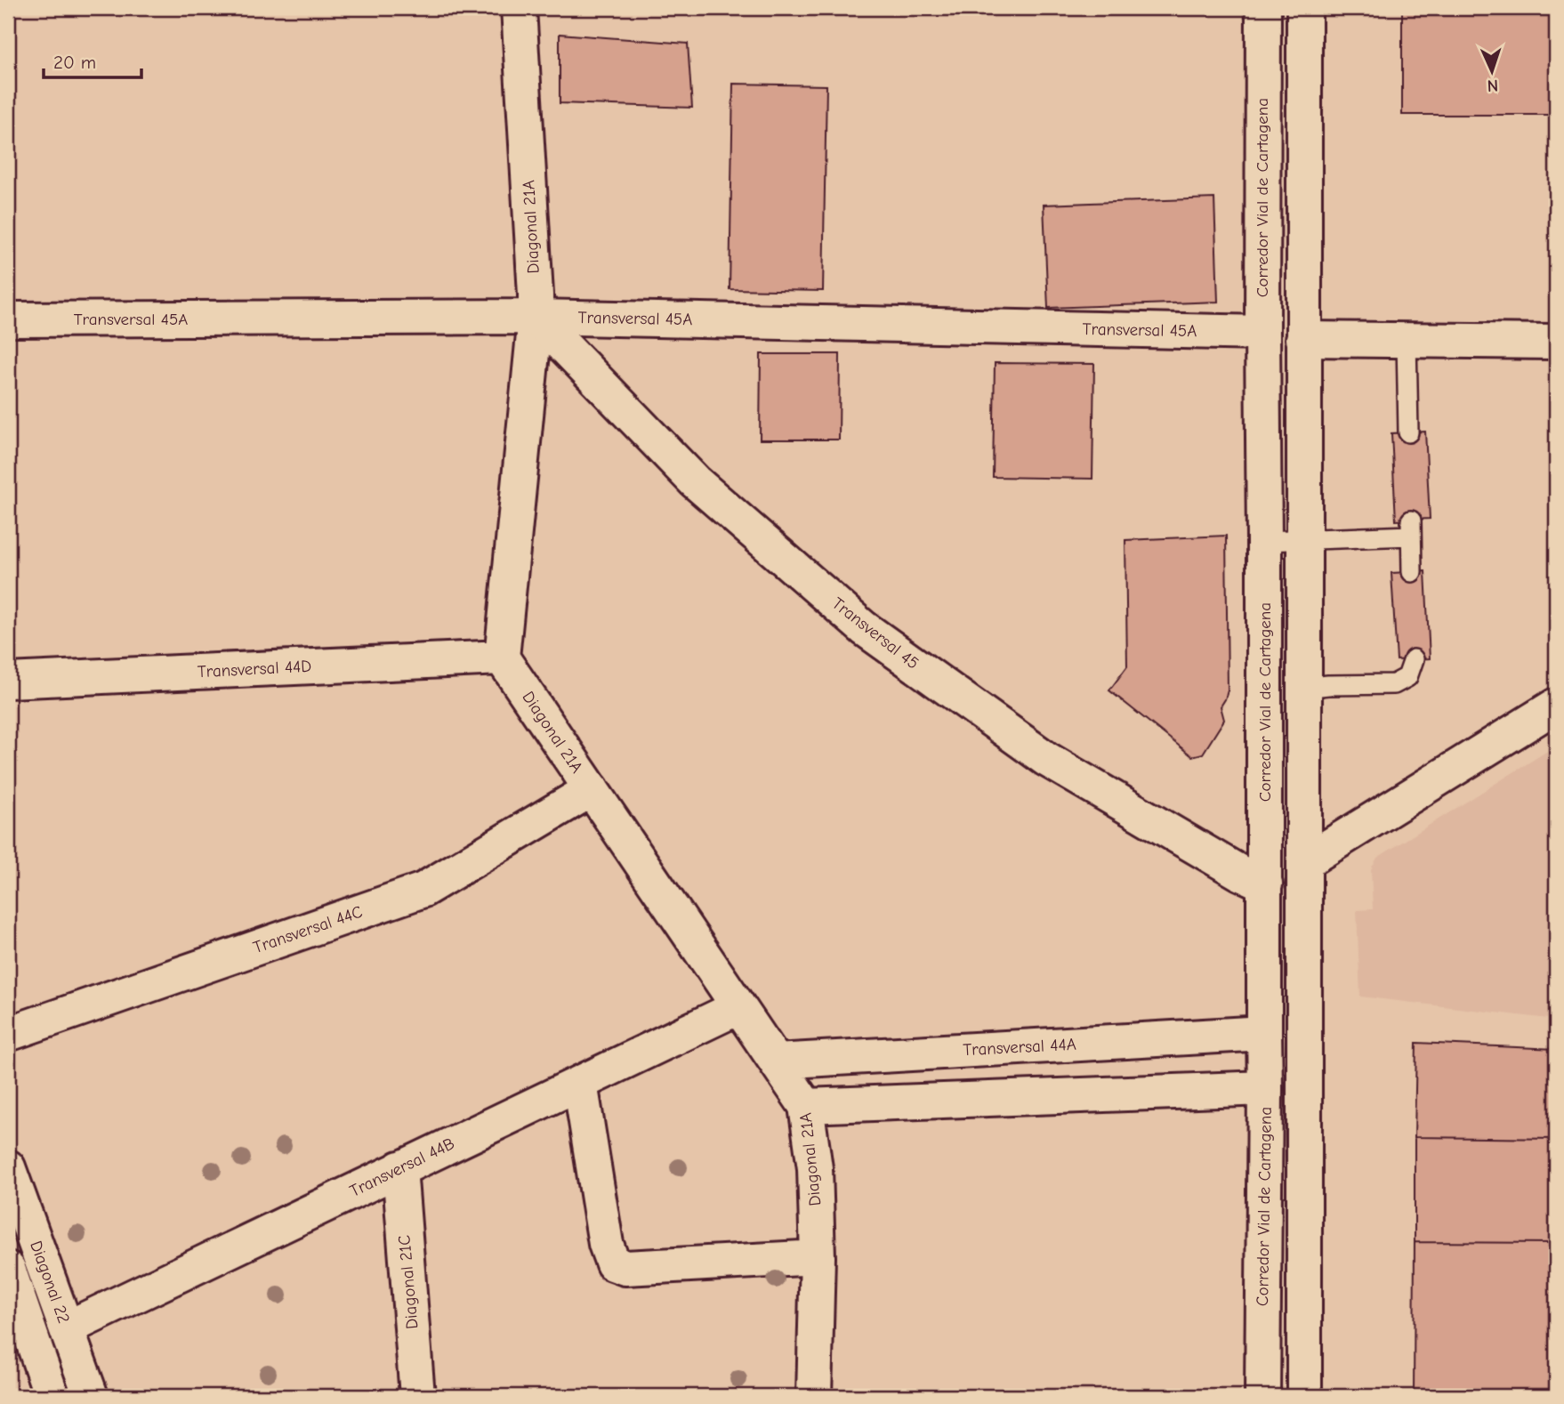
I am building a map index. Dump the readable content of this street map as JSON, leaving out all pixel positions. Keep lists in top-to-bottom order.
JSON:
{
  "streets": {
    "street": [
      "Corredor Vial de Cartagena",
      "Diagonal 21A",
      "Transversal 45A",
      "Transversal 45",
      "Transversal 44D",
      "Transversal 44C",
      "Transversal 44A",
      "Transversal 44B",
      "Diagonal 22",
      "Diagonal 21C"
    ]
  },
  "crossings": [
    ["Corredor Vial de Cartagena", "Transversal 45A"],
    ["Corredor Vial de Cartagena", "Transversal 45"],
    ["Corredor Vial de Cartagena", "Transversal 44A"],
    ["Diagonal 21A", "Transversal 45A"],
    ["Diagonal 21A", "Transversal 45"],
    ["Diagonal 21A", "Transversal 44D"],
    ["Diagonal 21A", "Transversal 44C"],
    ["Diagonal 21A", "Transversal 44A"],
    ["Diagonal 21A", "Transversal 44B"],
    ["Transversal 45A", "Transversal 45"],
    ["Transversal 44B", "Diagonal 22"],
    ["Transversal 44B", "Diagonal 21C"]
  ],
  "scale_bar": "20 m",
  "north": "bottom"
}
